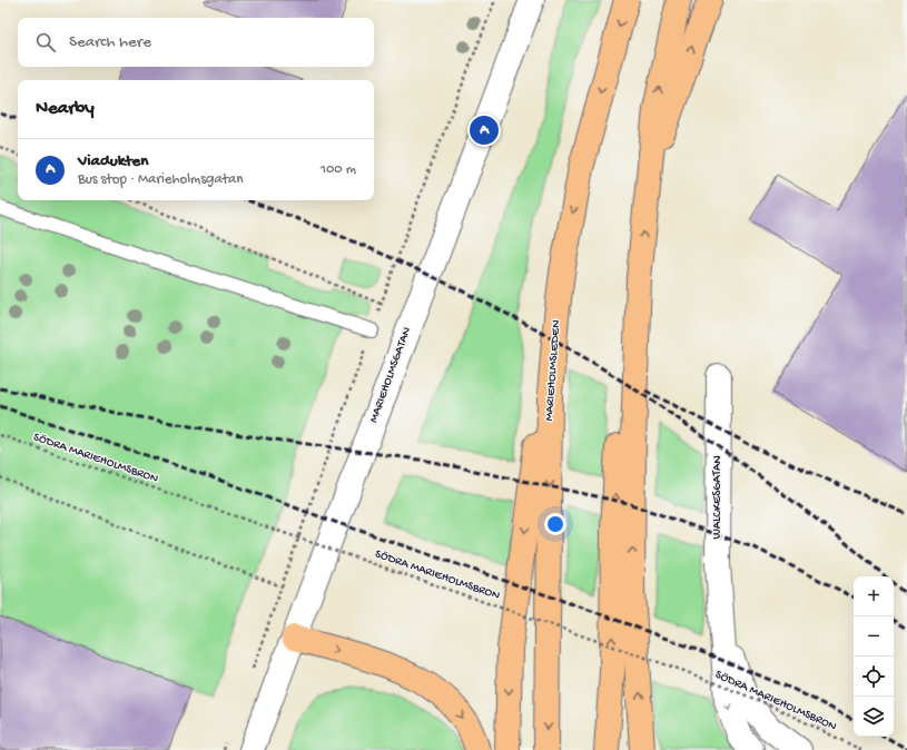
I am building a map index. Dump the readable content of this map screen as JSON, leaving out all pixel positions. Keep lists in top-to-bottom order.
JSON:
{
  "streets": {
    "highway": ["MARIEHOLMSLEDEN"],
    "street": ["MARIEHOLMSGATAN", "WALCKESGATAN"],
    "path": ["SÖDRA MARIEHOLMSBRON"]
  },
  "page": {
    "search": "Search here",
    "heading": "Nearby",
    "pins": "A",
    "list": [
      {
        "mark": "A",
        "name": "Viadukten",
        "note": "Bus stop · Marieholmsgatan",
        "value": "100 m"
      }
    ],
    "map_buttons": ["+", "−"]
  }
}
